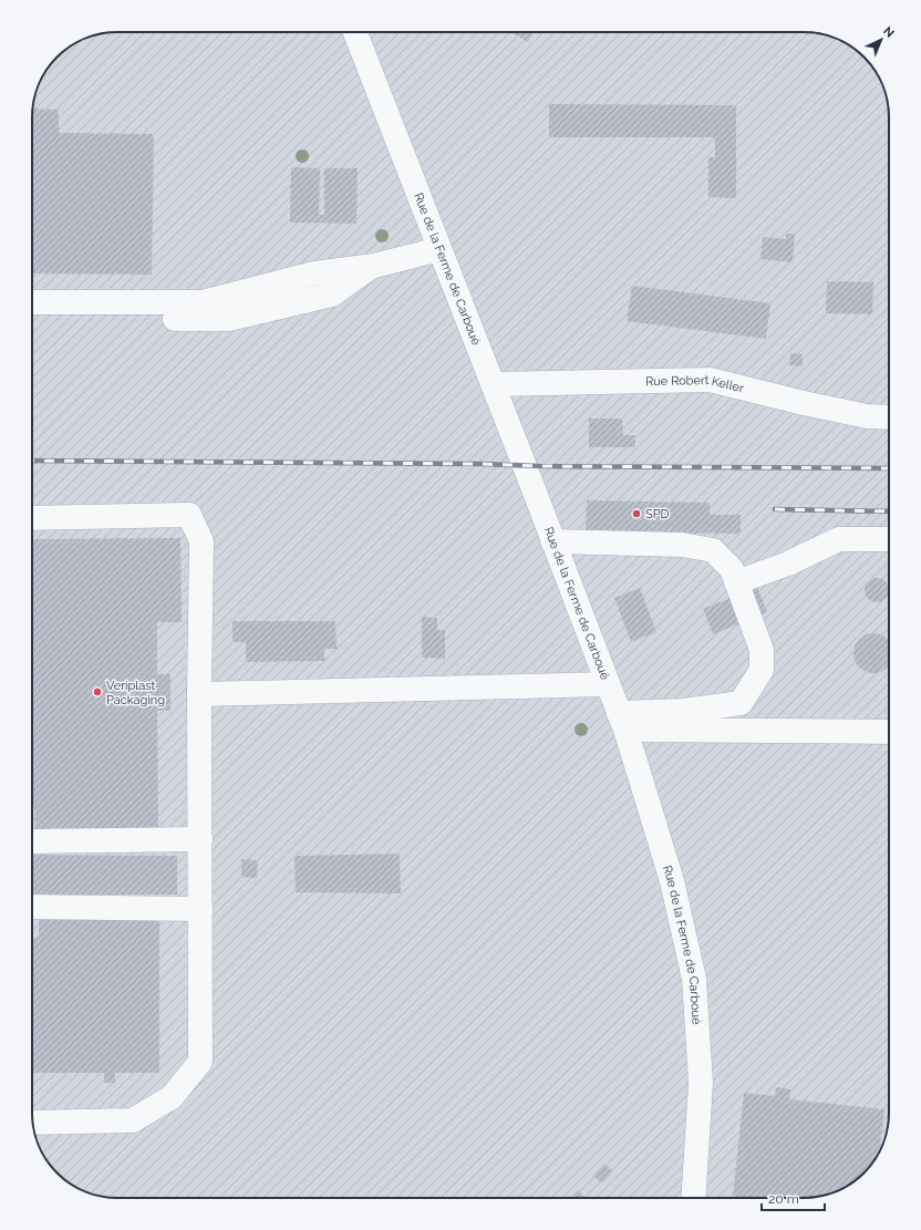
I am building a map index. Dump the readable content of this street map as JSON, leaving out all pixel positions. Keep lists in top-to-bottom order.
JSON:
{
  "streets": {
    "street": ["Rue de la Ferme de Carboué", "Rue Robert Keller"]
  },
  "crossings": [
    ["Rue de la Ferme de Carboué", "Rue Robert Keller"]
  ],
  "places": ["SPD", "Veriplast Packaging"],
  "scale_bar": "20 m",
  "north": "top right"
}
